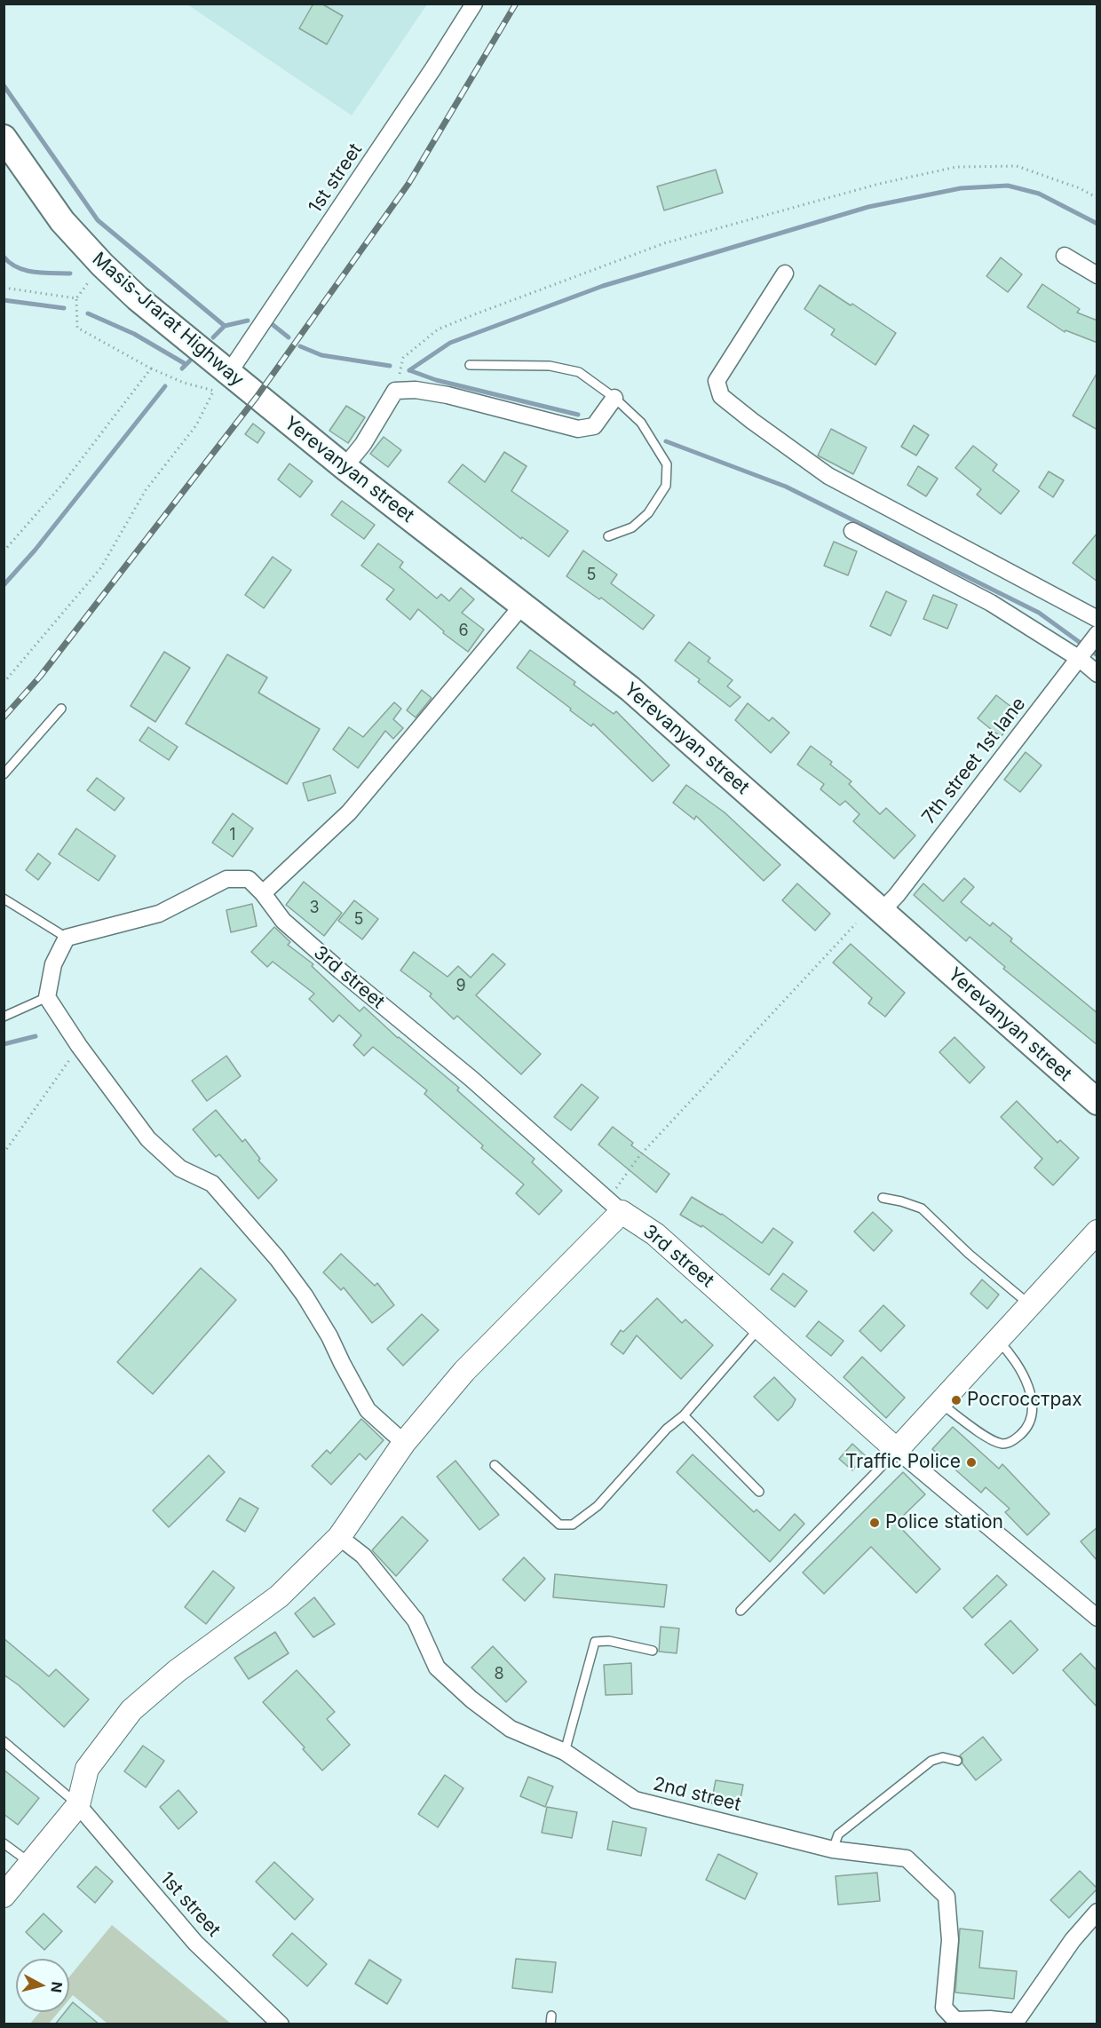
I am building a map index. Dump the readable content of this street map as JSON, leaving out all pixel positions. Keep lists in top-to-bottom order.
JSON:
{
  "streets": {
    "main road": ["Masis-Jrarat Highway", "Yerevanyan street"],
    "street": [
      "1st street",
      "7th street 1st lane",
      "3rd street",
      "2nd street"
    ]
  },
  "crossings": [
    ["1st street", "Masis-Jrarat Highway"],
    ["Masis-Jrarat Highway", "Yerevanyan street"],
    ["Yerevanyan street", "7th street 1st lane"]
  ],
  "places": ["Росгосстрах", "Traffic Police", "Police station"],
  "house_numbers": [
    "5",
    "6",
    "1",
    "3",
    "5",
    "9",
    "8"
  ],
  "north": "right"
}
